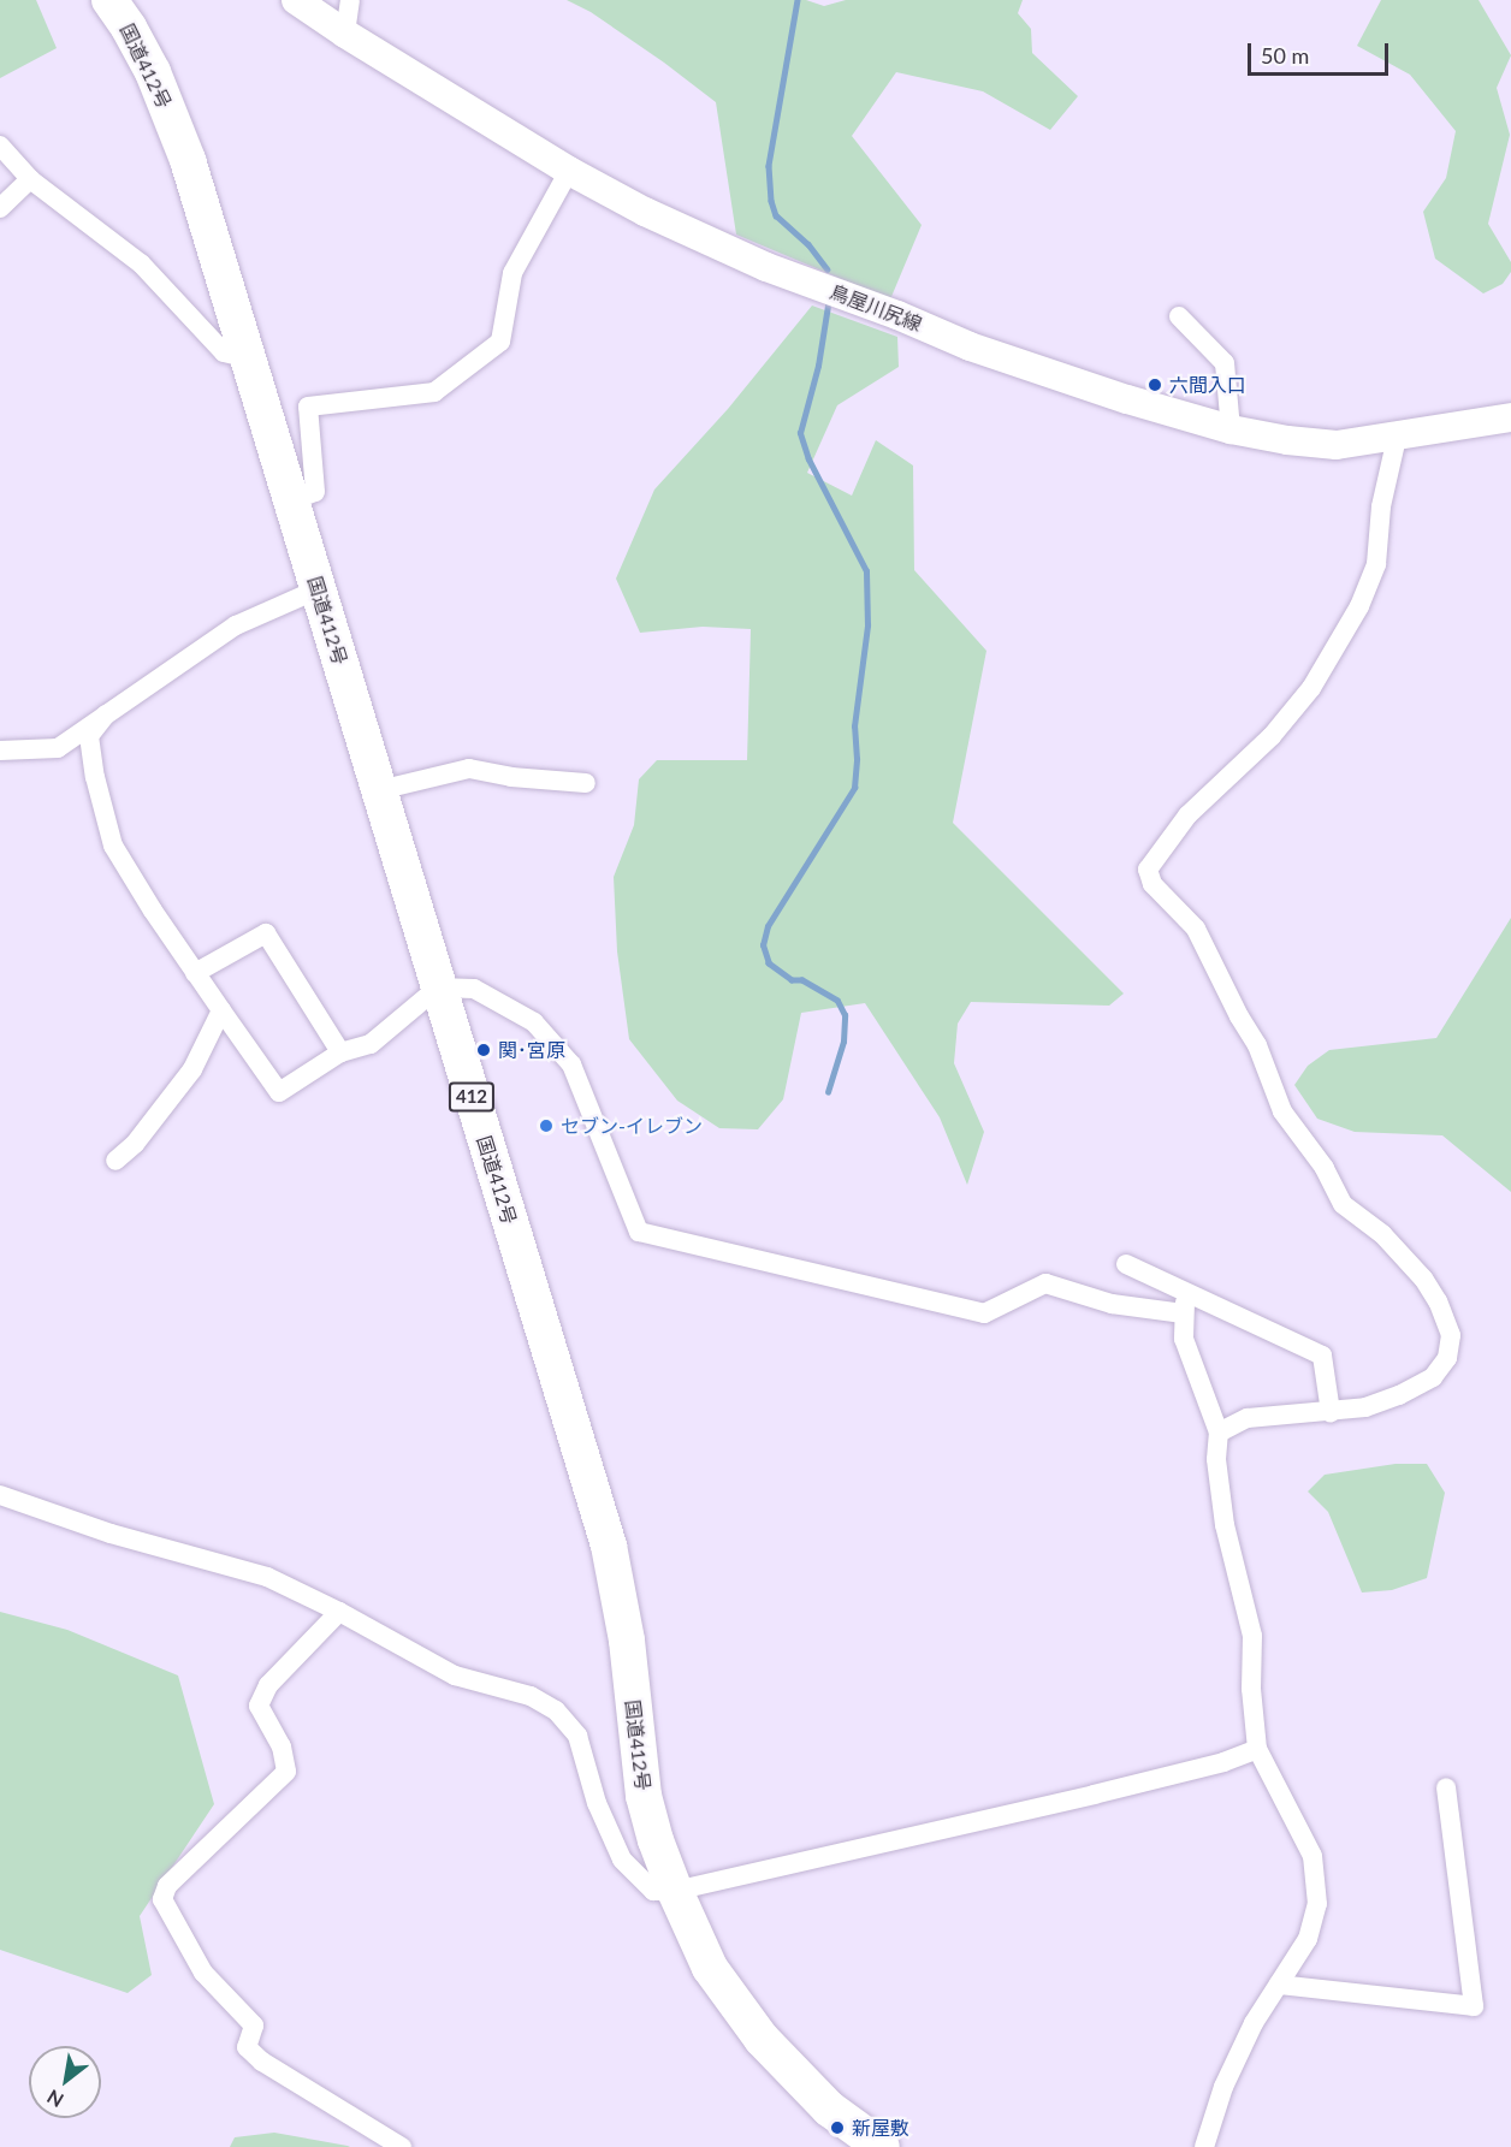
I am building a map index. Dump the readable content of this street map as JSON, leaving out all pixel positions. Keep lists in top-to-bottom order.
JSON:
{
  "streets": {
    "highway": ["国道412号", "412"],
    "main road": ["鳥屋川尻線"]
  },
  "places": [
    "六間入口",
    "関･宮原",
    "セブン-イレブン",
    "新屋敷"
  ],
  "scale_bar": "50 m",
  "north": "bottom left"
}
